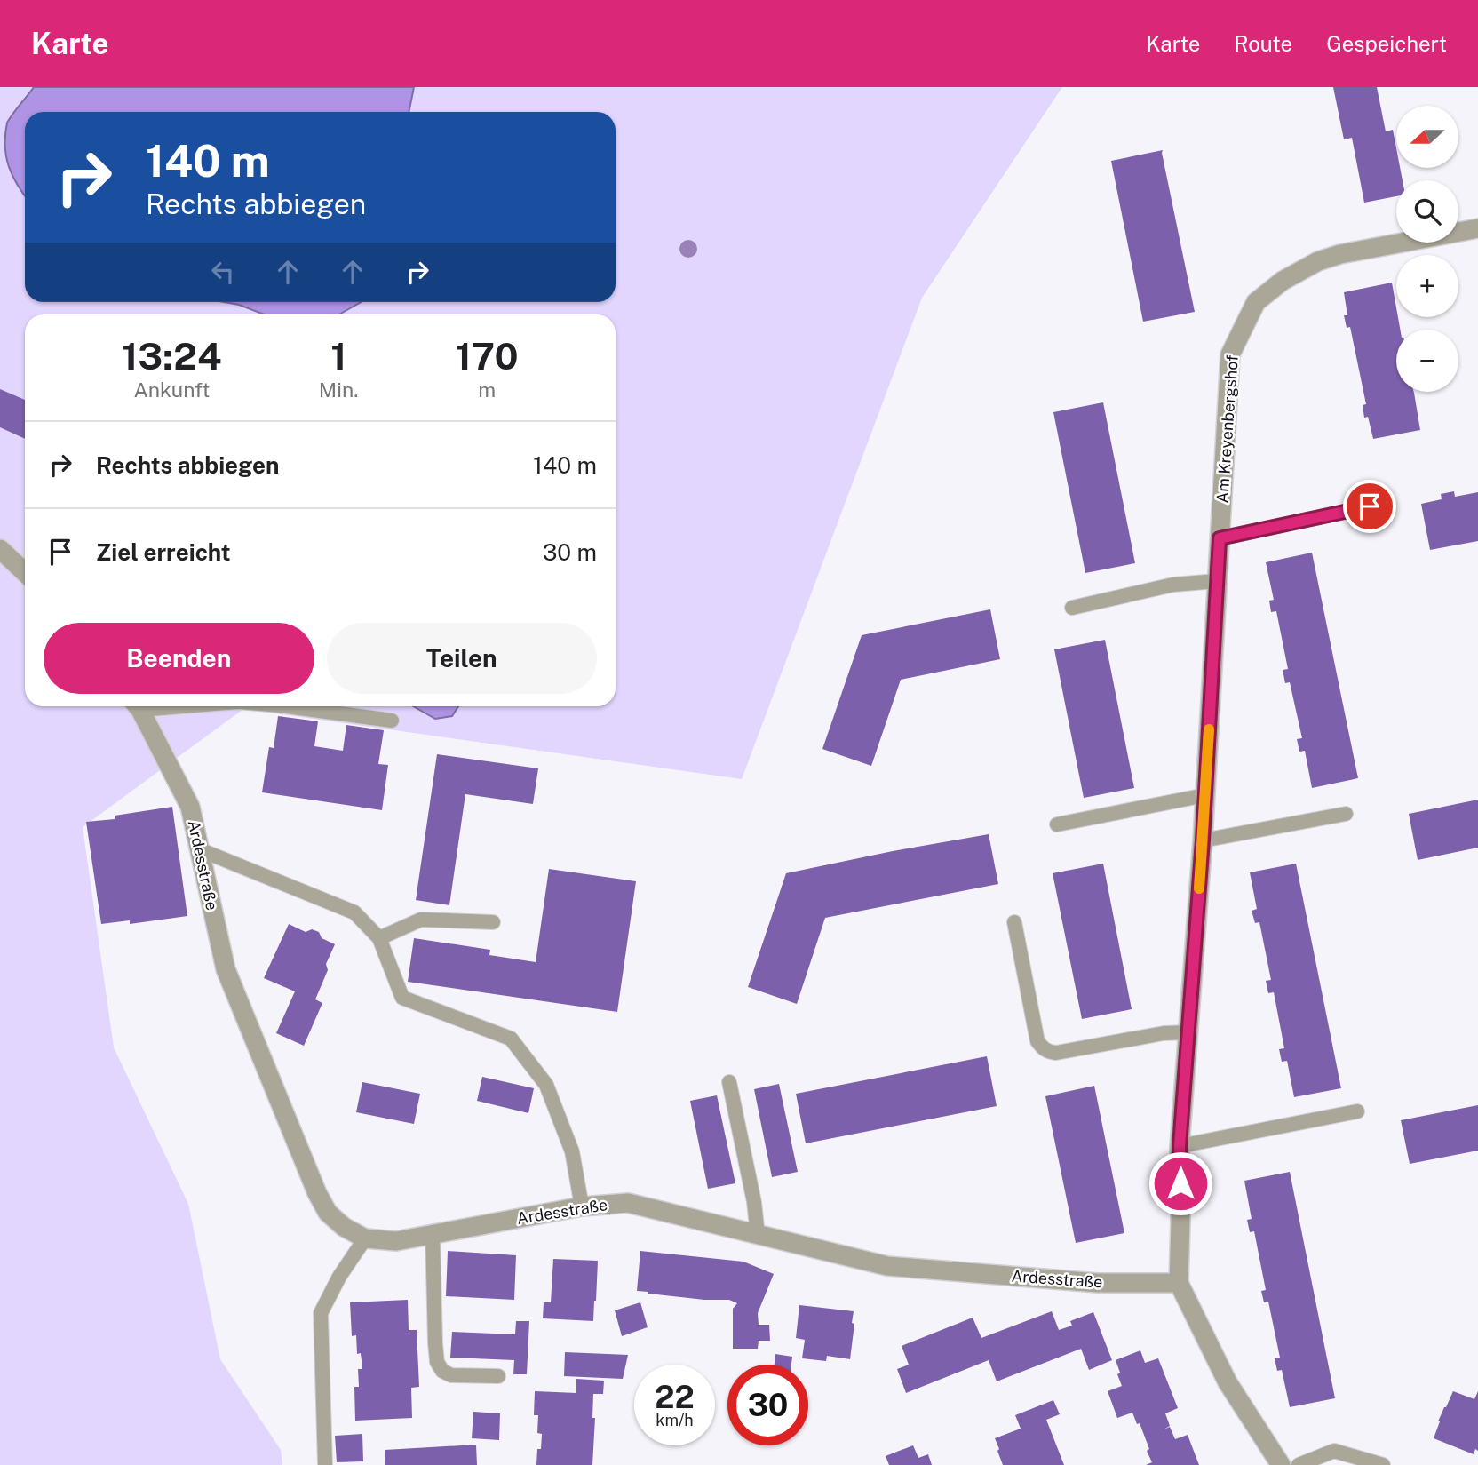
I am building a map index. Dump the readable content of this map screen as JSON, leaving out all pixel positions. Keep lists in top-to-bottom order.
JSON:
{
  "streets": {
    "street": ["Am Kreyenbergshof", "Ardesstraße"]
  },
  "crossings": [
    ["Am Kreyenbergshof", "Ardesstraße"]
  ],
  "north": "left",
  "page": {
    "header": "Karte",
    "nav": ["Karte", "Route", "Gespeichert"],
    "map_buttons": ["+", "−"],
    "turn": ["140 m", "Rechts abbiegen"],
    "eta": [
      "13:24",
      "Ankunft",
      "1",
      "Min.",
      "170",
      "m"
    ],
    "list": [
      {
        "name": "Rechts abbiegen",
        "value": "140 m"
      },
      {
        "name": "Ziel erreicht",
        "value": "30 m"
      }
    ],
    "buttons": ["Beenden", "Teilen"],
    "speed": "22 km/h",
    "limit": "30"
  }
}
